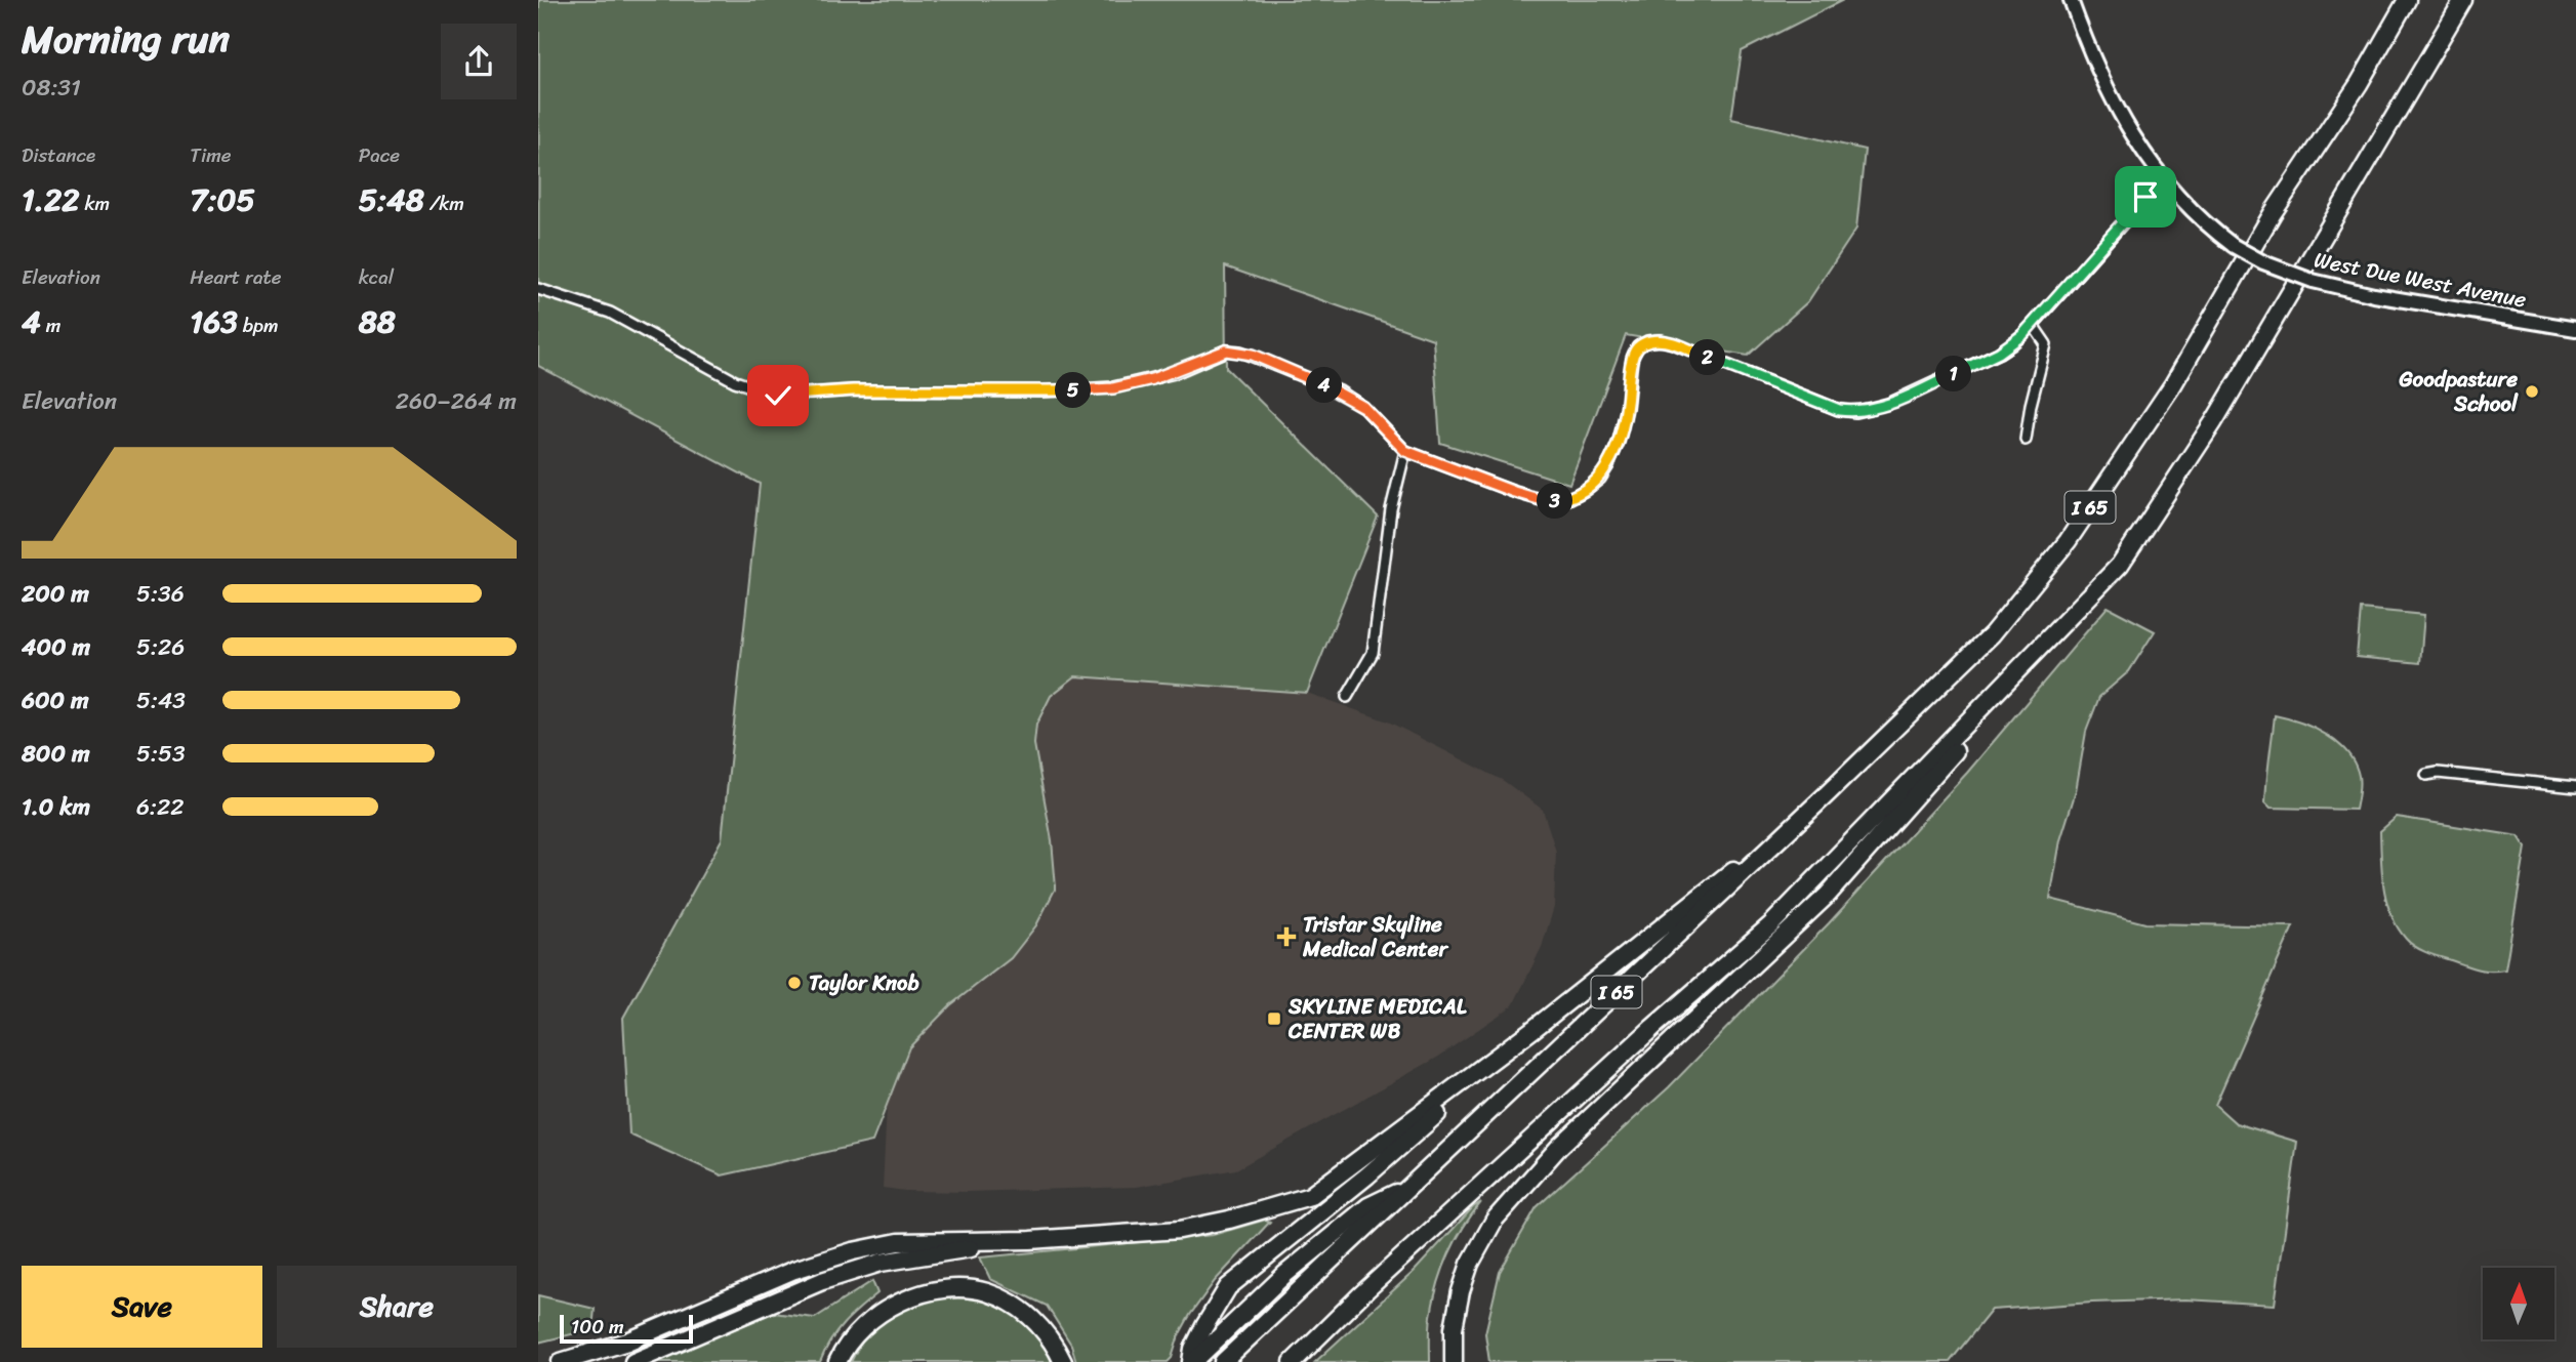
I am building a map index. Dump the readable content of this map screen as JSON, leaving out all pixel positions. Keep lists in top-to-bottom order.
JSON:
{
  "streets": {
    "highway": ["I 65"],
    "main road": ["West Due West Avenue"]
  },
  "places": {
    "other": ["Goodpasture School", "Taylor Knob"],
    "health": ["Tristar Skyline Medical Center"],
    "transit": ["SKYLINE MEDICAL CENTER WB"]
  },
  "scale_bar": "100 m",
  "north": "top",
  "page": {
    "heading": ["Morning run", "08:31"],
    "stats": [
      ["Distance", "1.22 km"],
      ["Time", "7:05"],
      ["Pace", "5:48 /km"],
      ["Elevation", "4 m"],
      ["Heart rate", "163 bpm"],
      ["kcal", "88"]
    ],
    "pins": [
      "2",
      "1",
      "4",
      "5",
      "3"
    ],
    "chart": ["Elevation", "260–264 m"],
    "list": [
      {
        "name": "200 m",
        "note": "5:36"
      },
      {
        "name": "400 m",
        "note": "5:26"
      },
      {
        "name": "600 m",
        "note": "5:43"
      },
      {
        "name": "800 m",
        "note": "5:53"
      },
      {
        "name": "1.0 km",
        "note": "6:22"
      }
    ],
    "buttons": ["Save", "Share"],
    "scale": "100 m"
  }
}
